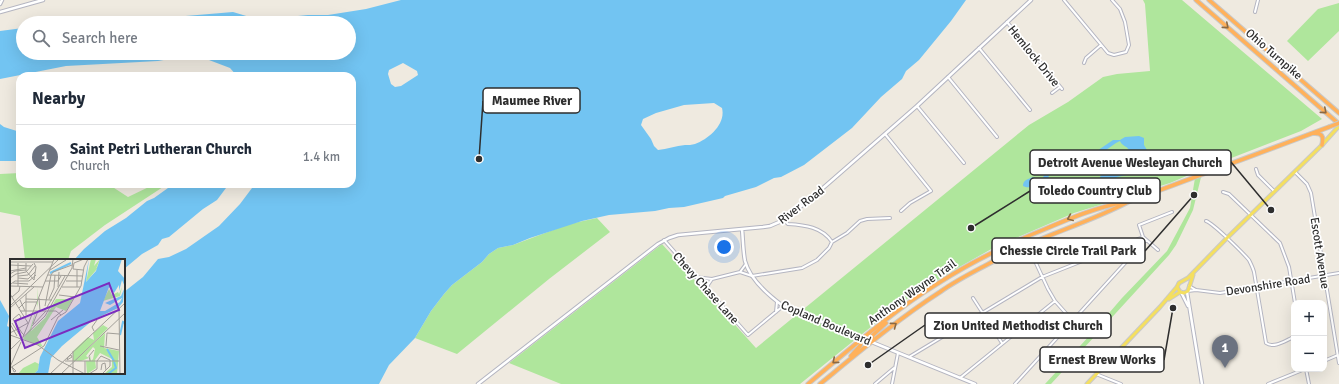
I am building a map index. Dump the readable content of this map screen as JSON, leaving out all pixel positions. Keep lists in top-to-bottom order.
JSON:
{
  "streets": {
    "highway": ["Ohio Turnpike", "Anthony Wayne Trail"],
    "street": [
      "Hemlock Drive",
      "River Road",
      "Escott Avenue",
      "Devonshire Road",
      "Chevy Chase Lane",
      "Copland Boulevard"
    ]
  },
  "crossings": [
    ["Ohio Turnpike", "Anthony Wayne Trail"],
    ["Hemlock Drive", "River Road"],
    ["River Road", "Chevy Chase Lane"],
    ["River Road", "Copland Boulevard"],
    ["Escott Avenue", "Devonshire Road"],
    ["Anthony Wayne Trail", "Copland Boulevard"]
  ],
  "places": [
    "Maumee River",
    "Chessie Circle Trail Park",
    "Detroit Avenue Wesleyan Church",
    "Toledo Country Club",
    "Ernest Brew Works",
    "Zion United Methodist Church"
  ],
  "page": {
    "search": "Search here",
    "heading": "Nearby",
    "list": [
      {
        "mark": "1",
        "name": "Saint Petri Lutheran Church",
        "note": "Church",
        "value": "1.4 km"
      }
    ],
    "map_buttons": ["+", "−"],
    "pins": "1"
  }
}
